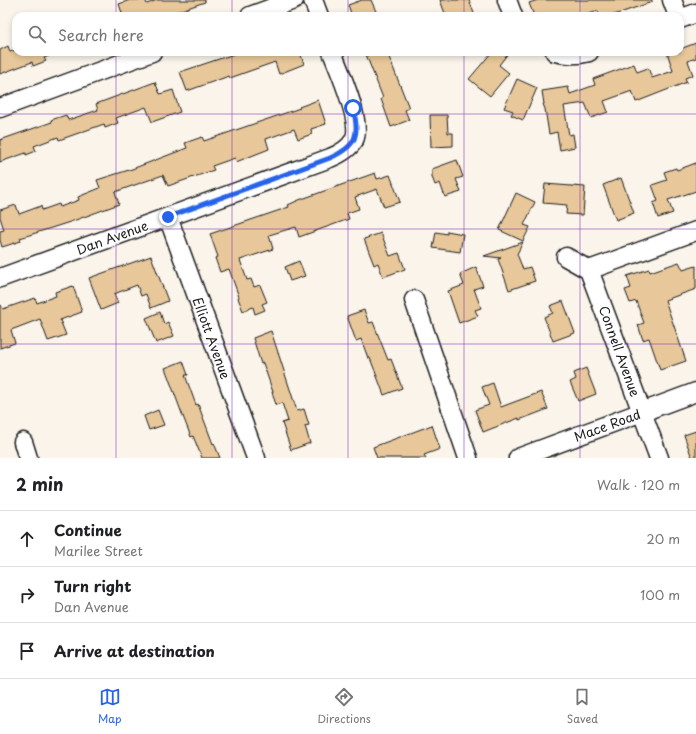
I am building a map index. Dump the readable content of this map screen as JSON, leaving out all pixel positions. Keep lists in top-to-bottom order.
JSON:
{
  "streets": {
    "street": [
      "Dan Avenue",
      "Elliott Avenue",
      "Connell Avenue",
      "Mace Road"
    ]
  },
  "crossings": [
    ["Dan Avenue", "Elliott Avenue"],
    ["Connell Avenue", "Mace Road"]
  ],
  "page": {
    "search": "Search here",
    "heading": ["2 min", "Walk · 120 m"],
    "list": [
      ["Continue", "Marilee Street", "20 m"],
      ["Turn right", "Dan Avenue", "100 m"],
      "Arrive at destination"
    ],
    "nav": ["Map", "Directions", "Saved"]
  }
}
